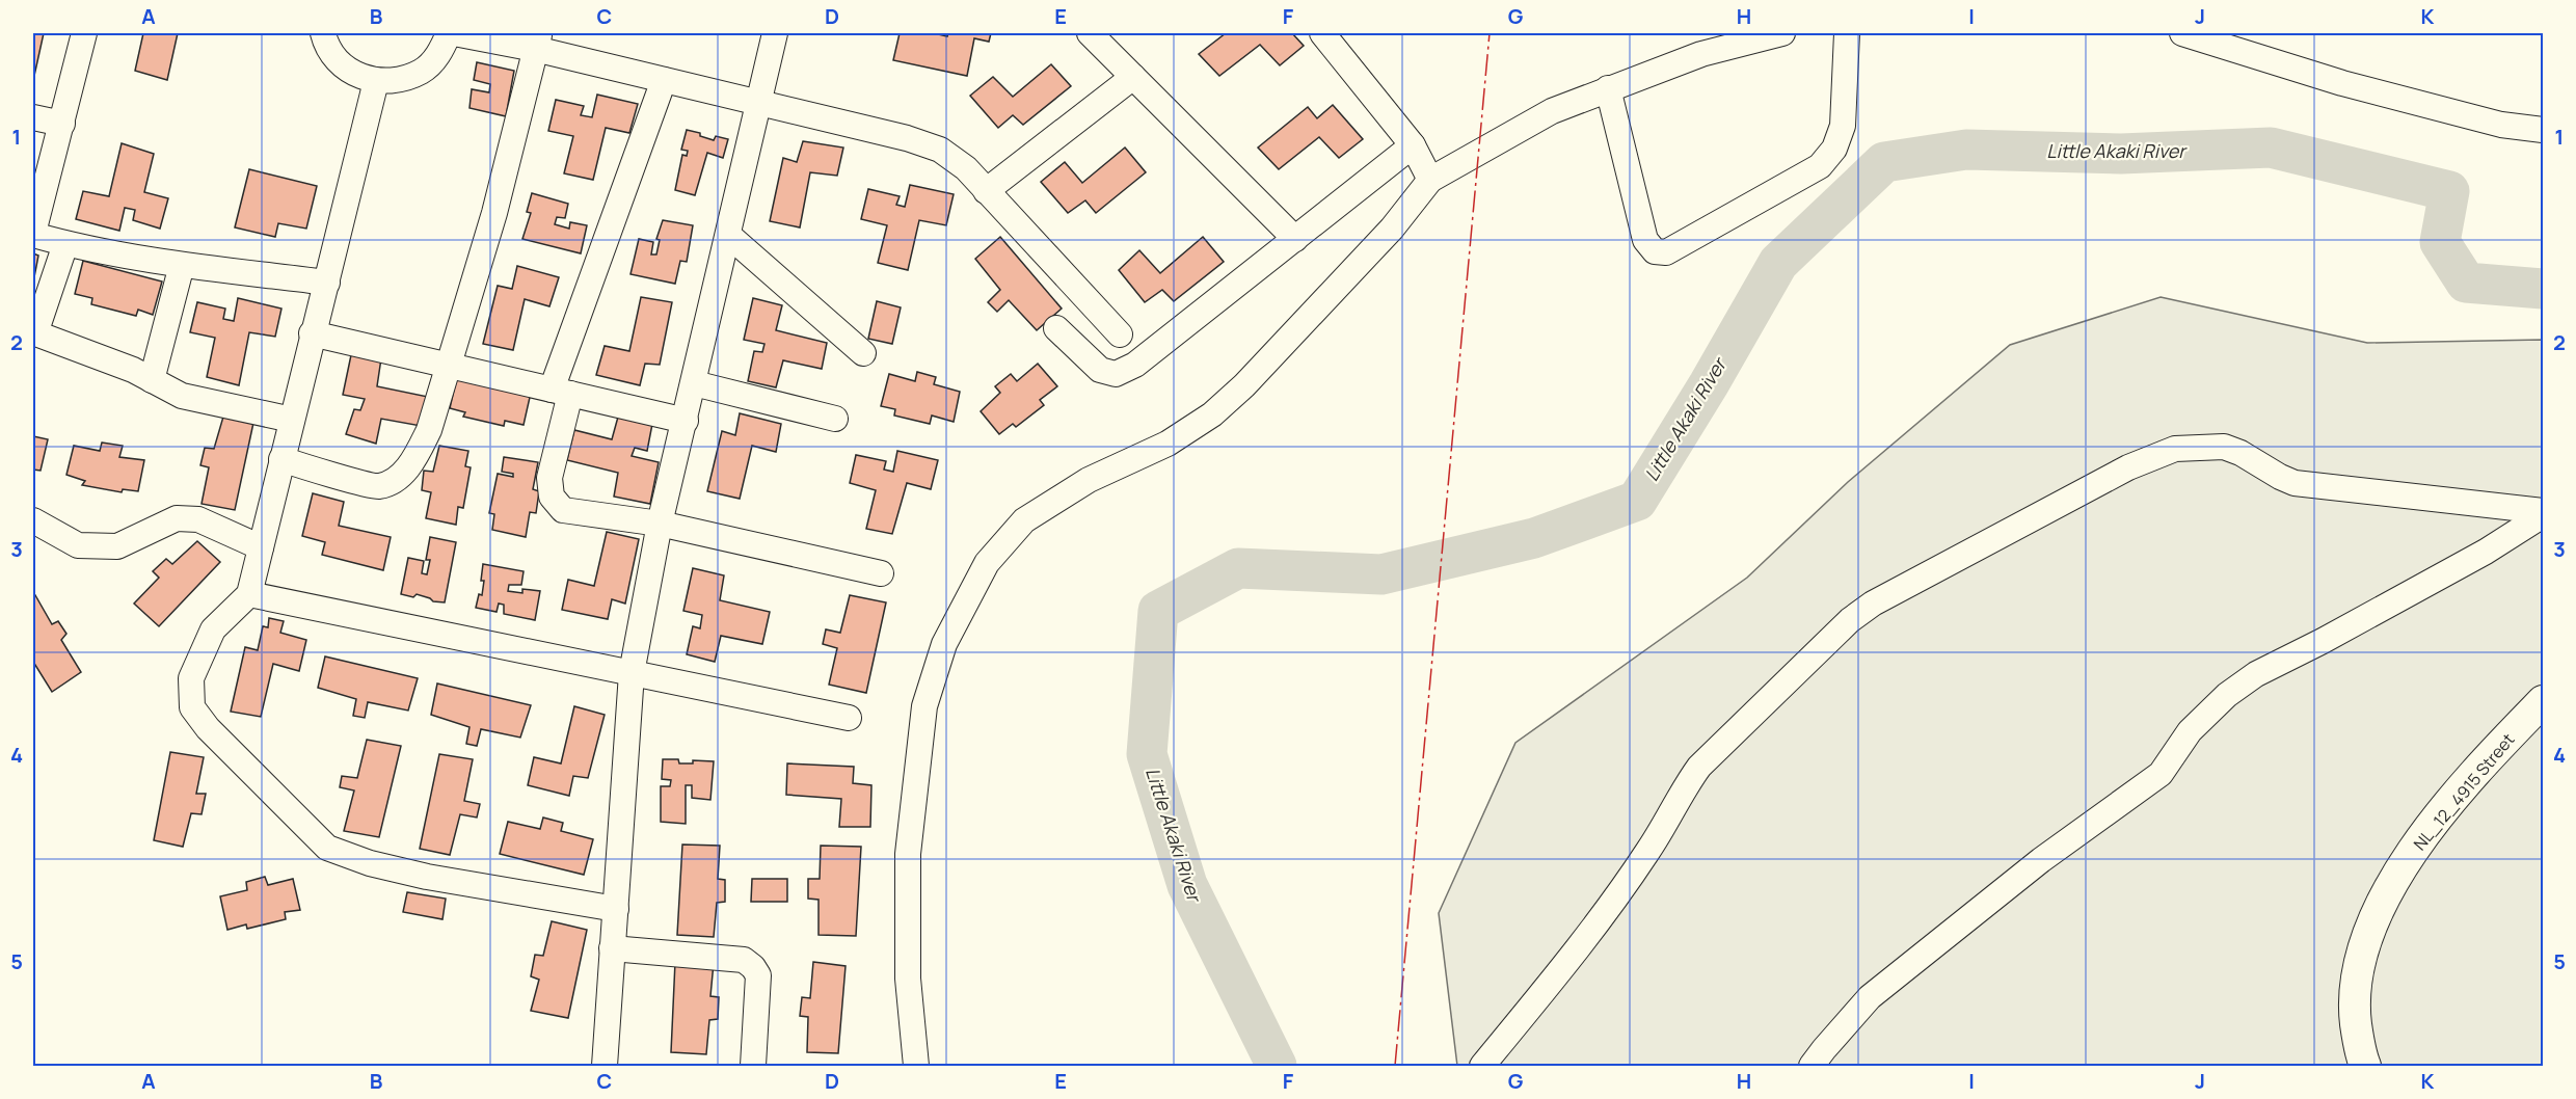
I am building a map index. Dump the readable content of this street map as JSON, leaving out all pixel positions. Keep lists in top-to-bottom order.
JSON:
{
  "streets": {
    "main road": ["NL_12_4915 Street"]
  },
  "water": ["Little Akaki River"],
  "grid": {
    "columns": [
      "A",
      "B",
      "C",
      "D",
      "E",
      "F",
      "G",
      "H",
      "I",
      "J",
      "K"
    ],
    "rows": [
      "1",
      "2",
      "3",
      "4",
      "5"
    ]
  }
}
